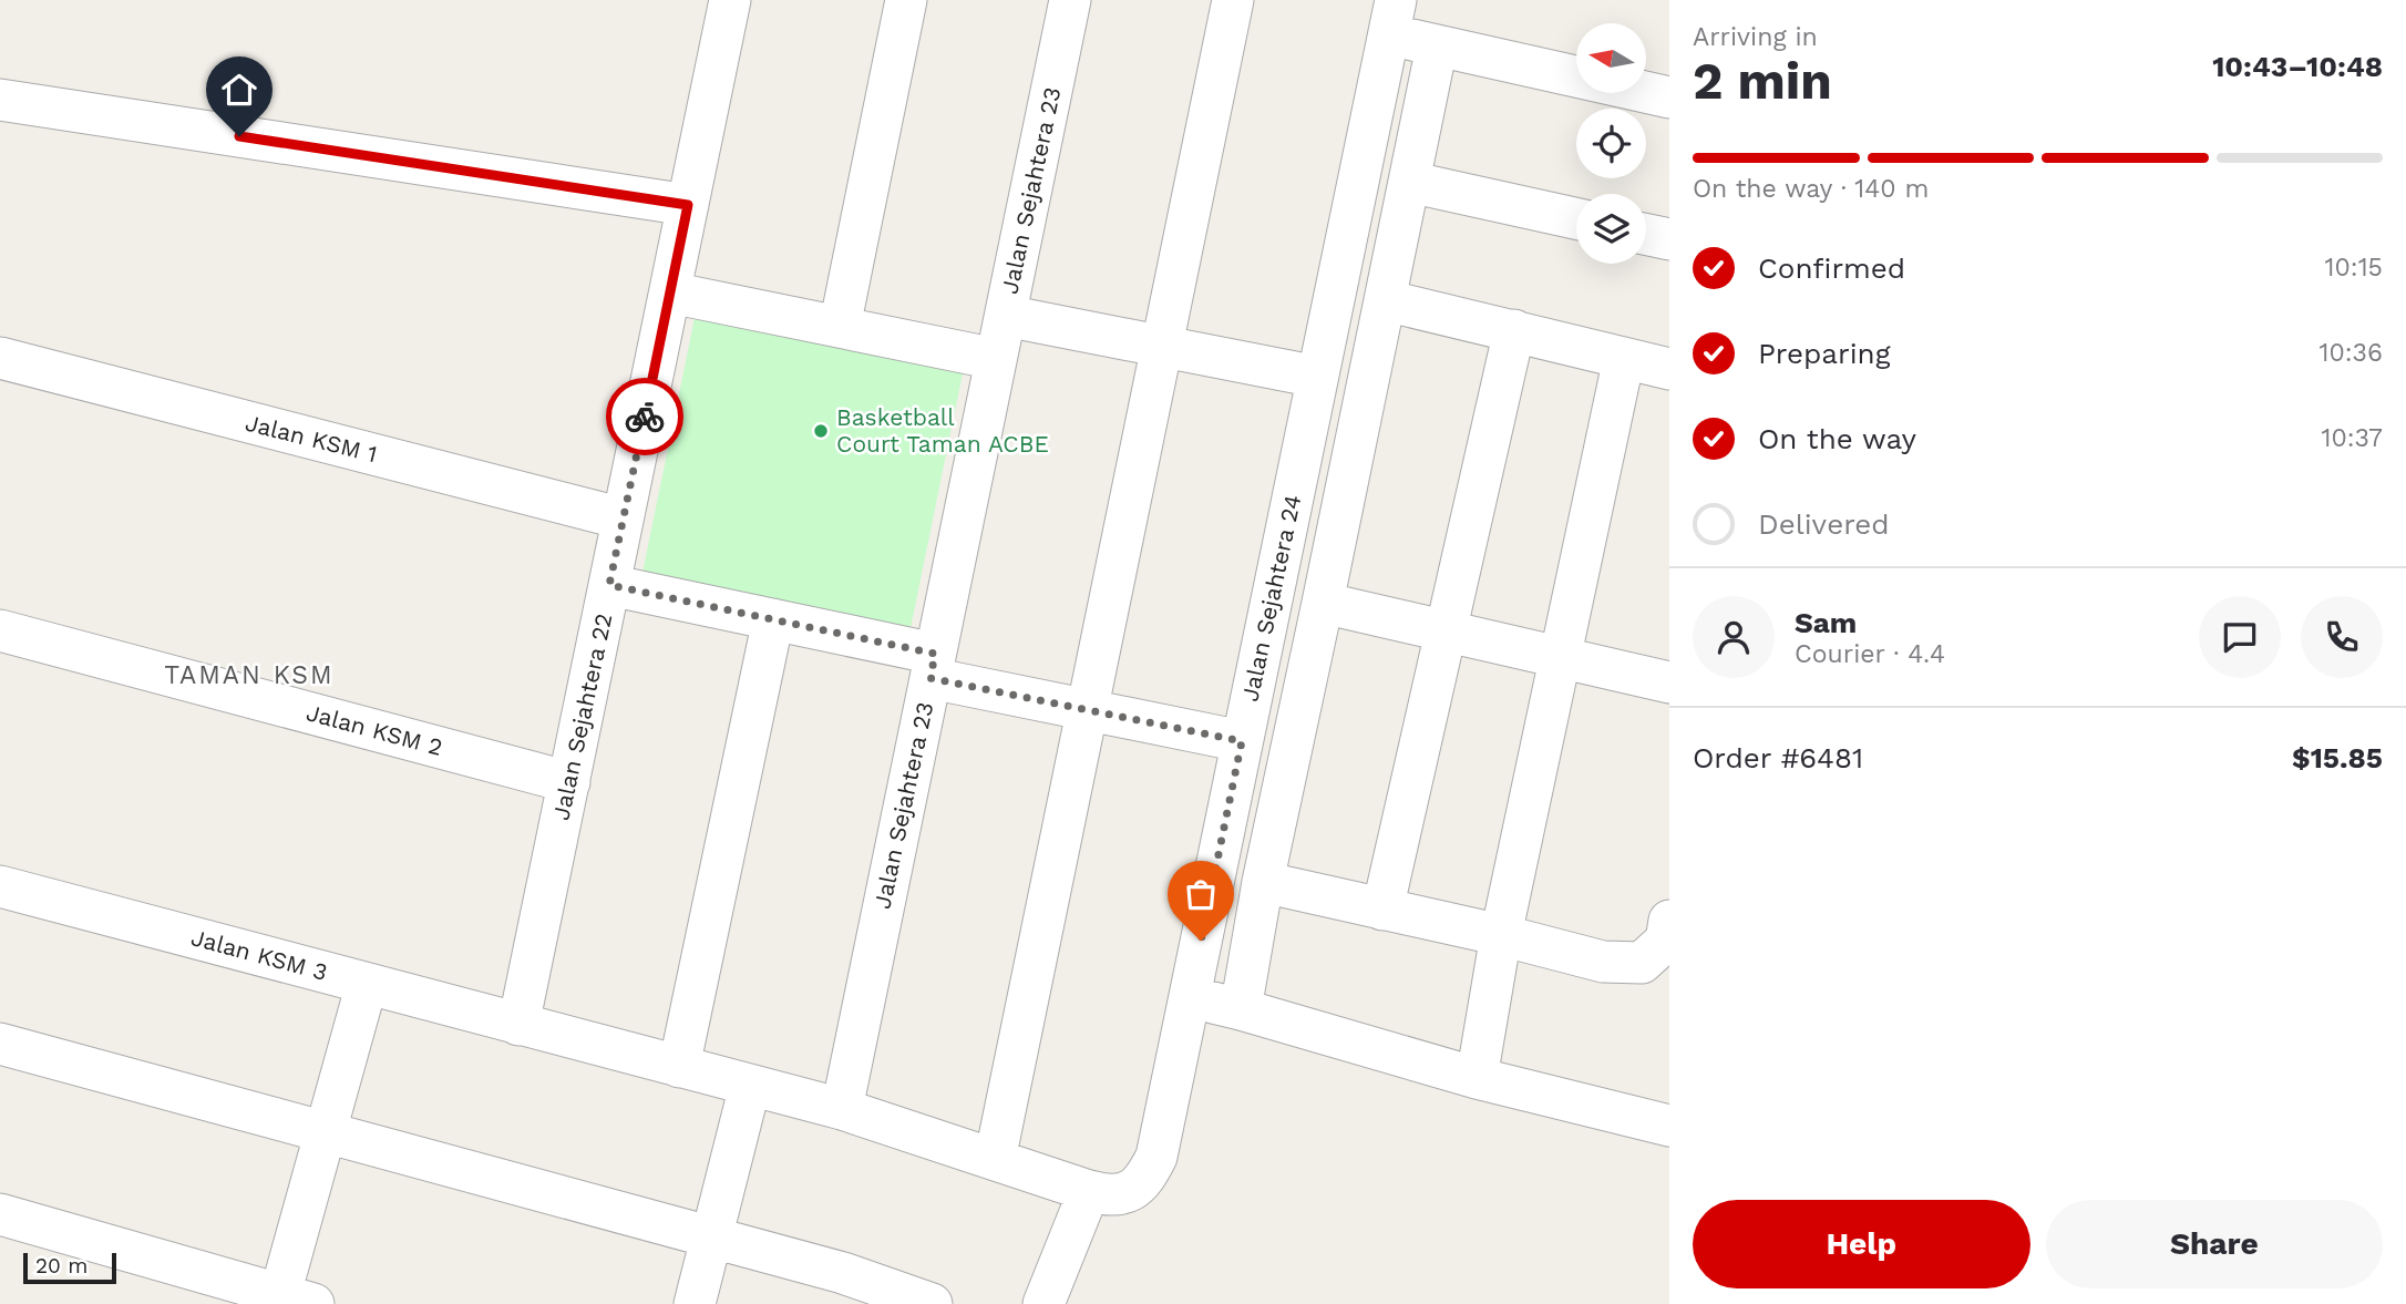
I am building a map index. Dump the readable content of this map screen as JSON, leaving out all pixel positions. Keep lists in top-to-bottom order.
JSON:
{
  "streets": {
    "street": [
      "Jalan Sejahtera 23",
      "Jalan KSM 1",
      "Jalan Sejahtera 24",
      "Jalan Sejahtera 22",
      "Jalan KSM 2",
      "Jalan KSM 3"
    ]
  },
  "crossings": [
    ["Jalan Sejahtera 23", "Jalan Sejahtera 24"],
    ["Jalan Sejahtera 23", "Jalan KSM 3"],
    ["Jalan KSM 1", "Jalan Sejahtera 22"],
    ["Jalan Sejahtera 24", "Jalan KSM 3"],
    ["Jalan Sejahtera 22", "Jalan KSM 2"],
    ["Jalan Sejahtera 22", "Jalan KSM 3"]
  ],
  "districts": ["TAMAN KSM"],
  "places": ["Basketball Court Taman ACBE"],
  "scale_bar": "20 m",
  "north": "left",
  "page": {
    "heading": ["2 min", "Arriving in", "10:43–10:48"],
    "panel": [
      "Sam",
      "Courier · 4.4",
      "Order #6481",
      "$15.85"
    ],
    "bar": "On the way · 140 m",
    "list": [
      ["Confirmed", "10:15"],
      ["Preparing", "10:36"],
      ["On the way", "10:37"],
      "Delivered"
    ],
    "buttons": ["Help", "Share"],
    "scale": "20 m"
  }
}
